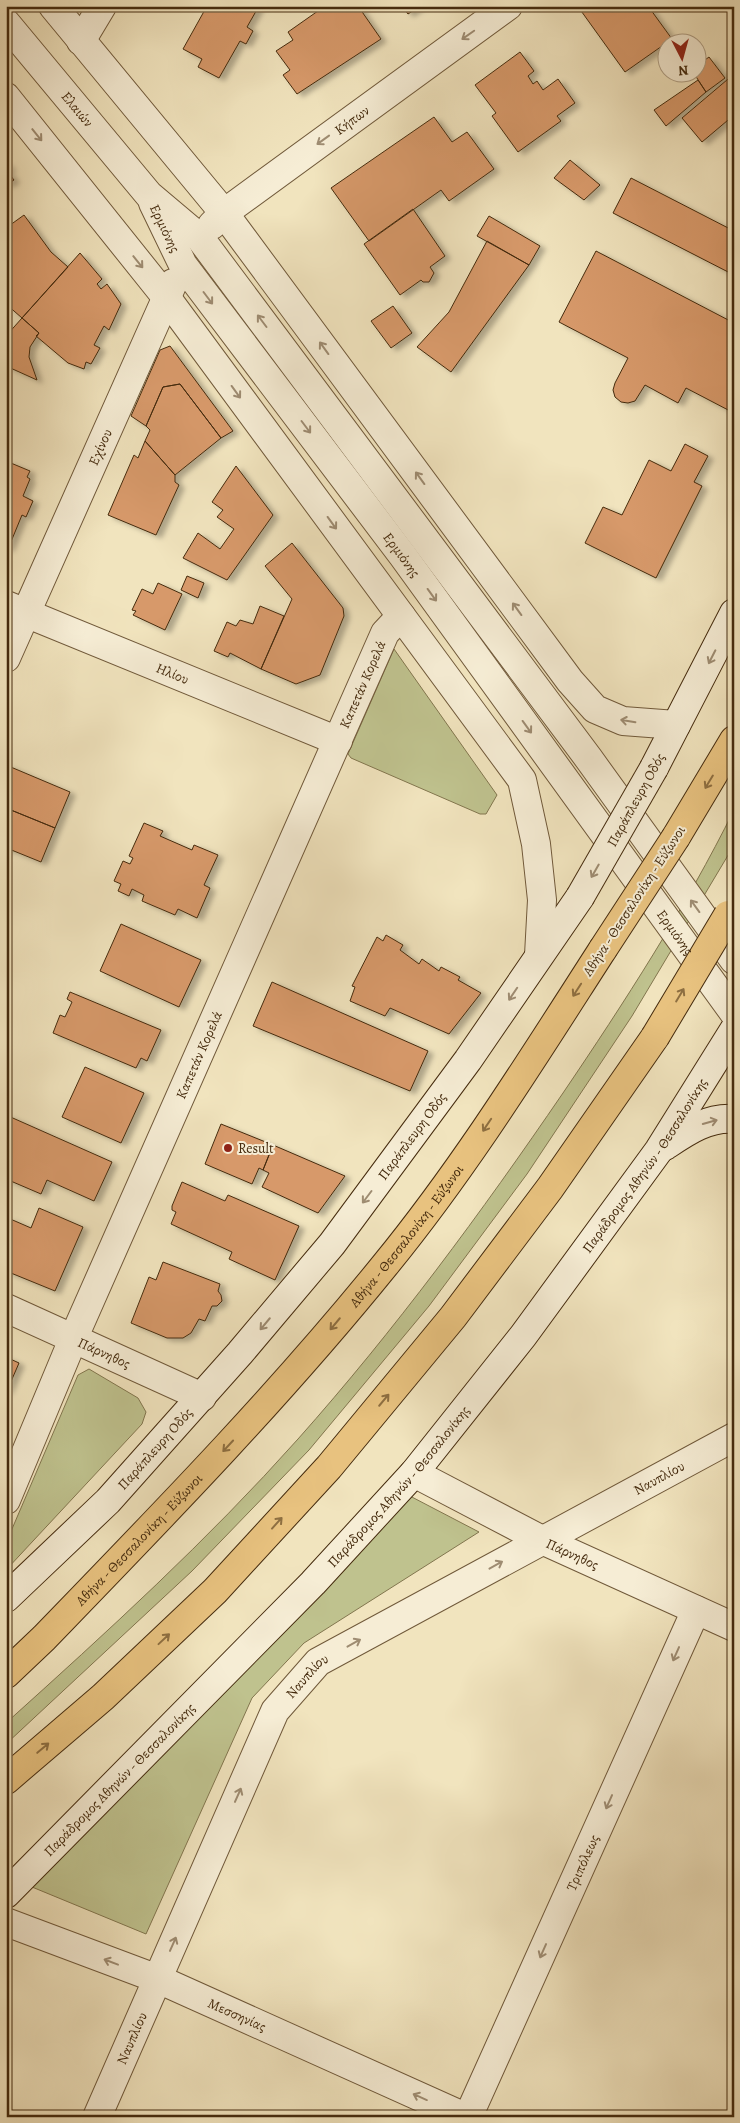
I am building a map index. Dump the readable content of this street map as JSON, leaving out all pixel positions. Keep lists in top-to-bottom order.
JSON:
{
  "streets": {
    "highway": ["Αθήνα - Θεσσαλονίκη - Εύζωνοι"],
    "street": [
      "Ελαιών",
      "Κήπων",
      "Ερμιόνης",
      "Εχίνου",
      "Ηλίου",
      "Καπετάν Κορελά",
      "Παράπλευρη Οδός",
      "Παράδρομος Αθηνών - Θεσσαλονίκης",
      "Πάρνηθος",
      "Ναυπλίου",
      "Τριπόλεως",
      "Μεσσηνίας"
    ]
  },
  "crossings": [
    ["Ελαιών", "Ερμιόνης"],
    ["Κήπων", "Ερμιόνης"],
    ["Κήπων", "Εχίνου"],
    ["Ερμιόνης", "Εχίνου"],
    ["Εχίνου", "Ηλίου"],
    ["Ηλίου", "Καπετάν Κορελά"],
    ["Καπετάν Κορελά", "Πάρνηθος"],
    ["Παράπλευρη Οδός", "Πάρνηθος"],
    ["Παράδρομος Αθηνών - Θεσσαλονίκης", "Πάρνηθος"],
    ["Πάρνηθος", "Ναυπλίου"],
    ["Πάρνηθος", "Τριπόλεως"],
    ["Ναυπλίου", "Μεσσηνίας"],
    ["Τριπόλεως", "Μεσσηνίας"]
  ],
  "one_way": [
    "Κήπων",
    "Παράπλευρη Οδός",
    "Ναυπλίου",
    "Τριπόλεως",
    "Μεσσηνίας"
  ],
  "places": ["Result"],
  "north": "bottom"
}
